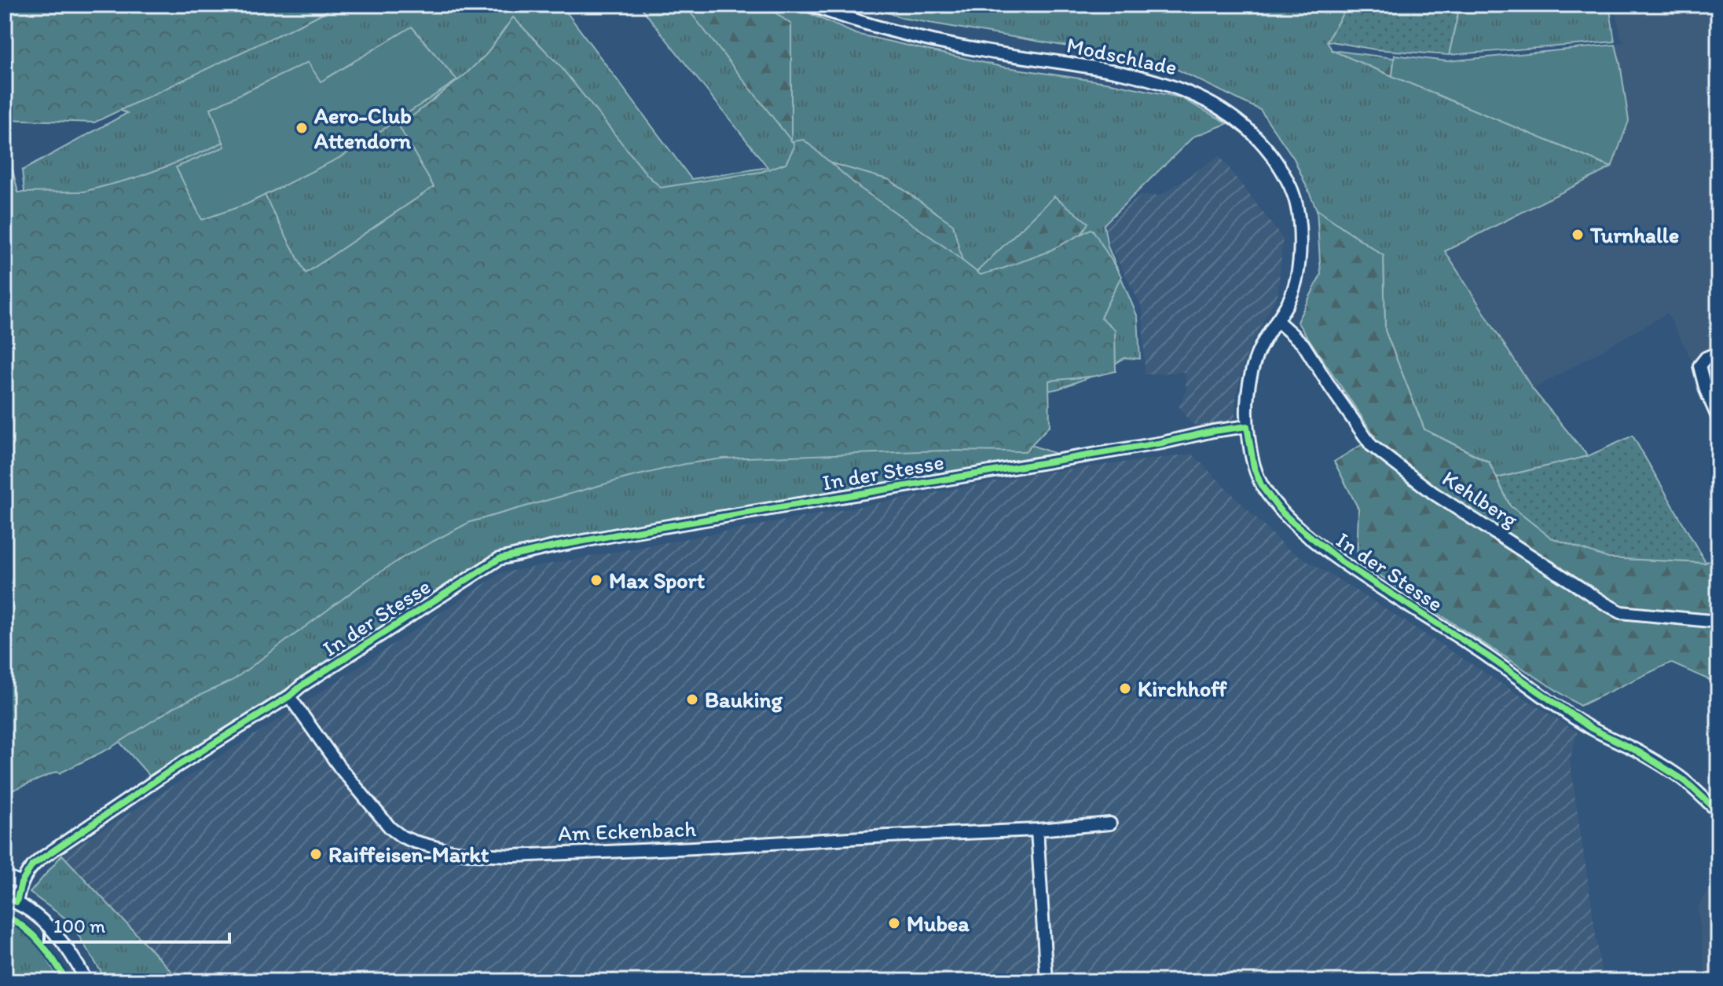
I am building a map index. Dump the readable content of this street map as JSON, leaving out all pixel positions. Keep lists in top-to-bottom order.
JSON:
{
  "streets": {
    "street": [
      "Modschlade",
      "In der Stesse",
      "Kehlberg",
      "Am Eckenbach"
    ]
  },
  "crossings": [
    ["Modschlade", "In der Stesse"],
    ["Modschlade", "Kehlberg"],
    ["In der Stesse", "Am Eckenbach"]
  ],
  "places": [
    "Aero-Club Attendorn",
    "Turnhalle",
    "Max Sport",
    "Kirchhoff",
    "Bauking",
    "Raiffeisen-Markt",
    "Mubea"
  ],
  "scale_bar": "100 m"
}
